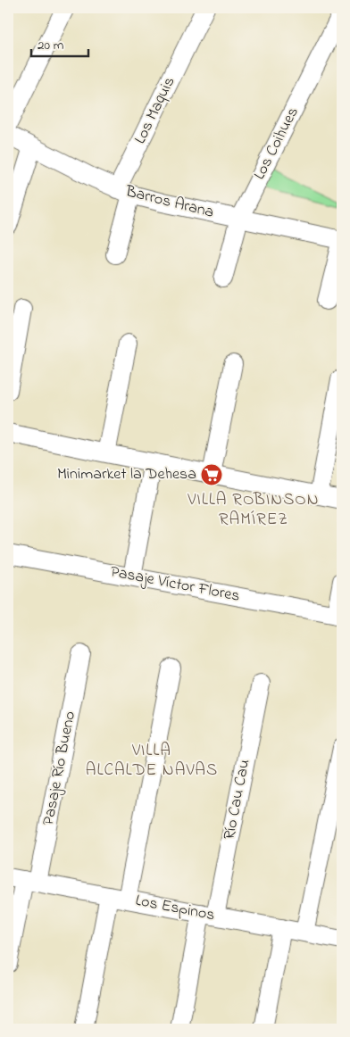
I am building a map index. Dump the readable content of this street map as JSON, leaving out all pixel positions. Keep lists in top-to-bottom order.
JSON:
{
  "streets": {
    "street": [
      "Los Maquis",
      "Los Coihues",
      "Barros Arana",
      "Pasaje Víctor Flores",
      "Pasaje Río Bueno",
      "Río Cau Cau",
      "Los Espinos"
    ]
  },
  "crossings": [
    ["Los Maquis", "Barros Arana"],
    ["Los Coihues", "Barros Arana"],
    ["Pasaje Río Bueno", "Los Espinos"],
    ["Río Cau Cau", "Los Espinos"]
  ],
  "districts": ["VILLA ROBINSON RAMÍREZ", "VILLA ALCALDE NAVAS"],
  "places": {
    "supermarket": ["Minimarket la Dehesa"]
  },
  "scale_bar": "20 m"
}
